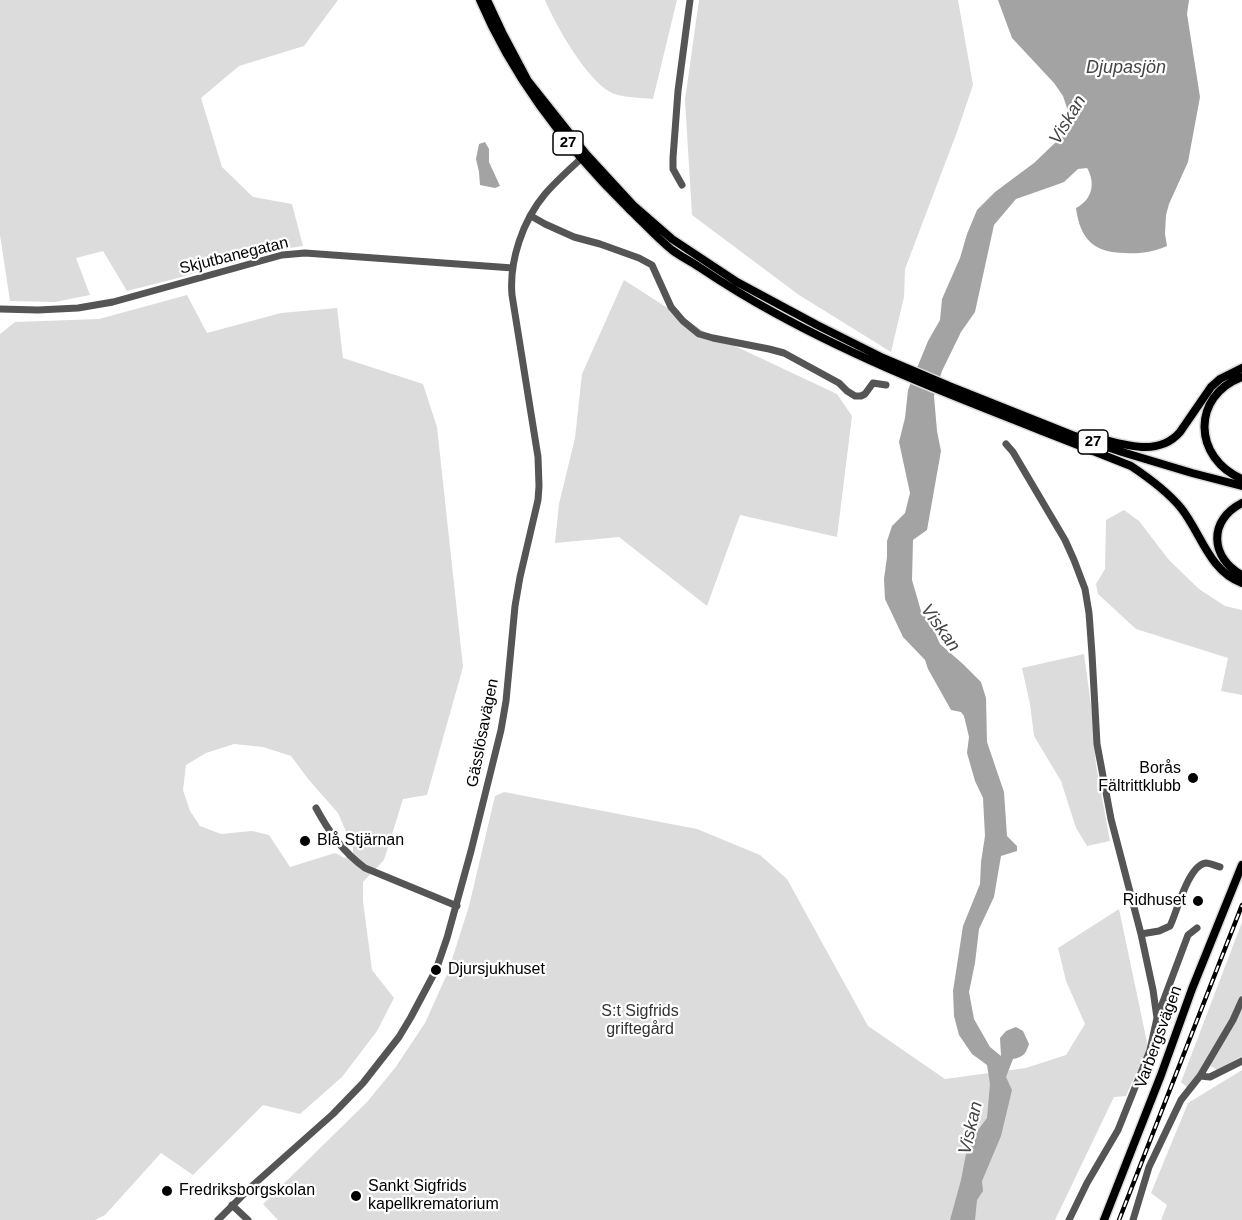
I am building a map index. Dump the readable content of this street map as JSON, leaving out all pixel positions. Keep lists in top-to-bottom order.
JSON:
{
  "streets": {
    "main road": ["27", "Varbergsvägen"],
    "street": ["Skjutbanegatan", "Gässlösavägen"]
  },
  "crossings": [
    ["27", "Gässlösavägen"],
    ["Skjutbanegatan", "Gässlösavägen"]
  ],
  "water": ["Djupasjön", "Viskan"],
  "parks": ["S:t Sigfrids griftegård"],
  "places": [
    "Borås Fältrittklubb",
    "Blå Stjärnan",
    "Ridhuset",
    "Djursjukhuset",
    "Fredriksborgskolan",
    "Sankt Sigfrids kapellkrematorium"
  ]
}
